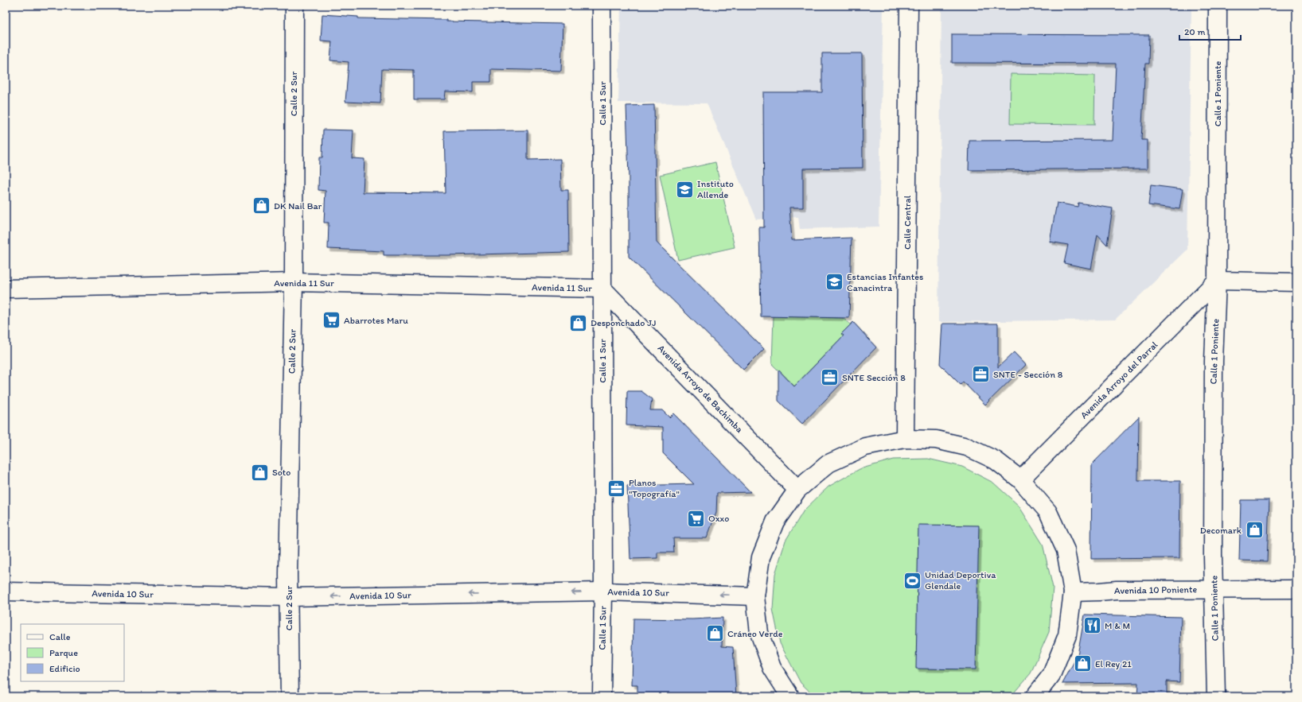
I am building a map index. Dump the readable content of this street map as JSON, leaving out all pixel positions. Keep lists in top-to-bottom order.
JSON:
{
  "streets": {
    "street": [
      "Calle 2 Sur",
      "Calle 1 Poniente",
      "Calle 1 Sur",
      "Calle Central",
      "Avenida 11 Sur",
      "Avenida Arroyo del Parral",
      "Avenida Arroyo de Bachimba",
      "Avenida 10 Poniente",
      "Avenida 10 Sur"
    ]
  },
  "crossings": [
    ["Calle 2 Sur", "Avenida 11 Sur"],
    ["Calle 2 Sur", "Avenida 10 Sur"],
    ["Calle 1 Poniente", "Avenida Arroyo del Parral"],
    ["Calle 1 Poniente", "Avenida 10 Poniente"],
    ["Calle 1 Sur", "Avenida 11 Sur"],
    ["Calle 1 Sur", "Avenida Arroyo de Bachimba"],
    ["Calle 1 Sur", "Avenida 10 Sur"],
    ["Avenida 11 Sur", "Avenida Arroyo de Bachimba"]
  ],
  "one_way": ["Avenida 10 Sur"],
  "places": {
    "school or university": ["Instituto Allende", "Estancias Infantes Canacintra"],
    "shop": [
      "DK Nail Bar",
      "Desponchado JJ",
      "Soto",
      "Decomark",
      "Cráneo Verde",
      "El Rey 21"
    ],
    "supermarket": ["Abarrotes Maru", "Oxxo"],
    "office": ["SNTE - Sección 8", "SNTE Sección 8", "Planos \"Topografía\""],
    "sports": ["Unidad Deportiva Glendale"],
    "restaurant": ["M & M"]
  },
  "legend": ["Calle", "Parque", "Edificio"],
  "scale_bar": "20 m"
}
